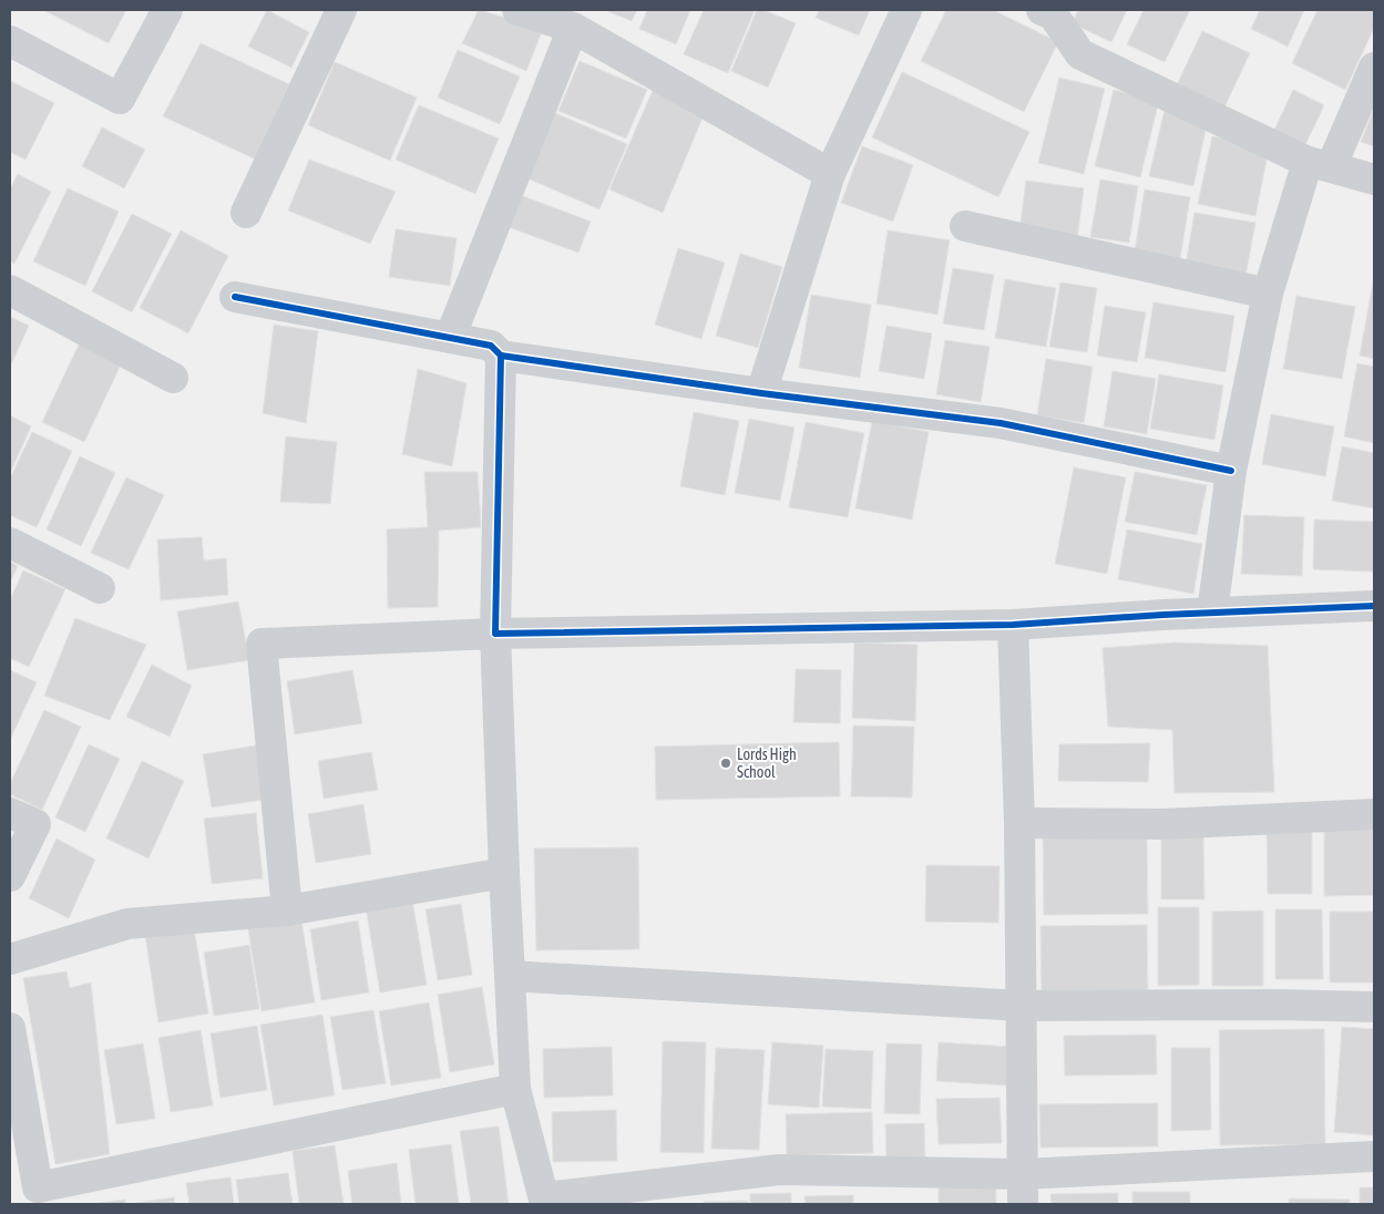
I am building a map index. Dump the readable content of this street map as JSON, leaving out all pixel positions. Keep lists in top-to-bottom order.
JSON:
{
  "places": ["Lords High School"]
}
